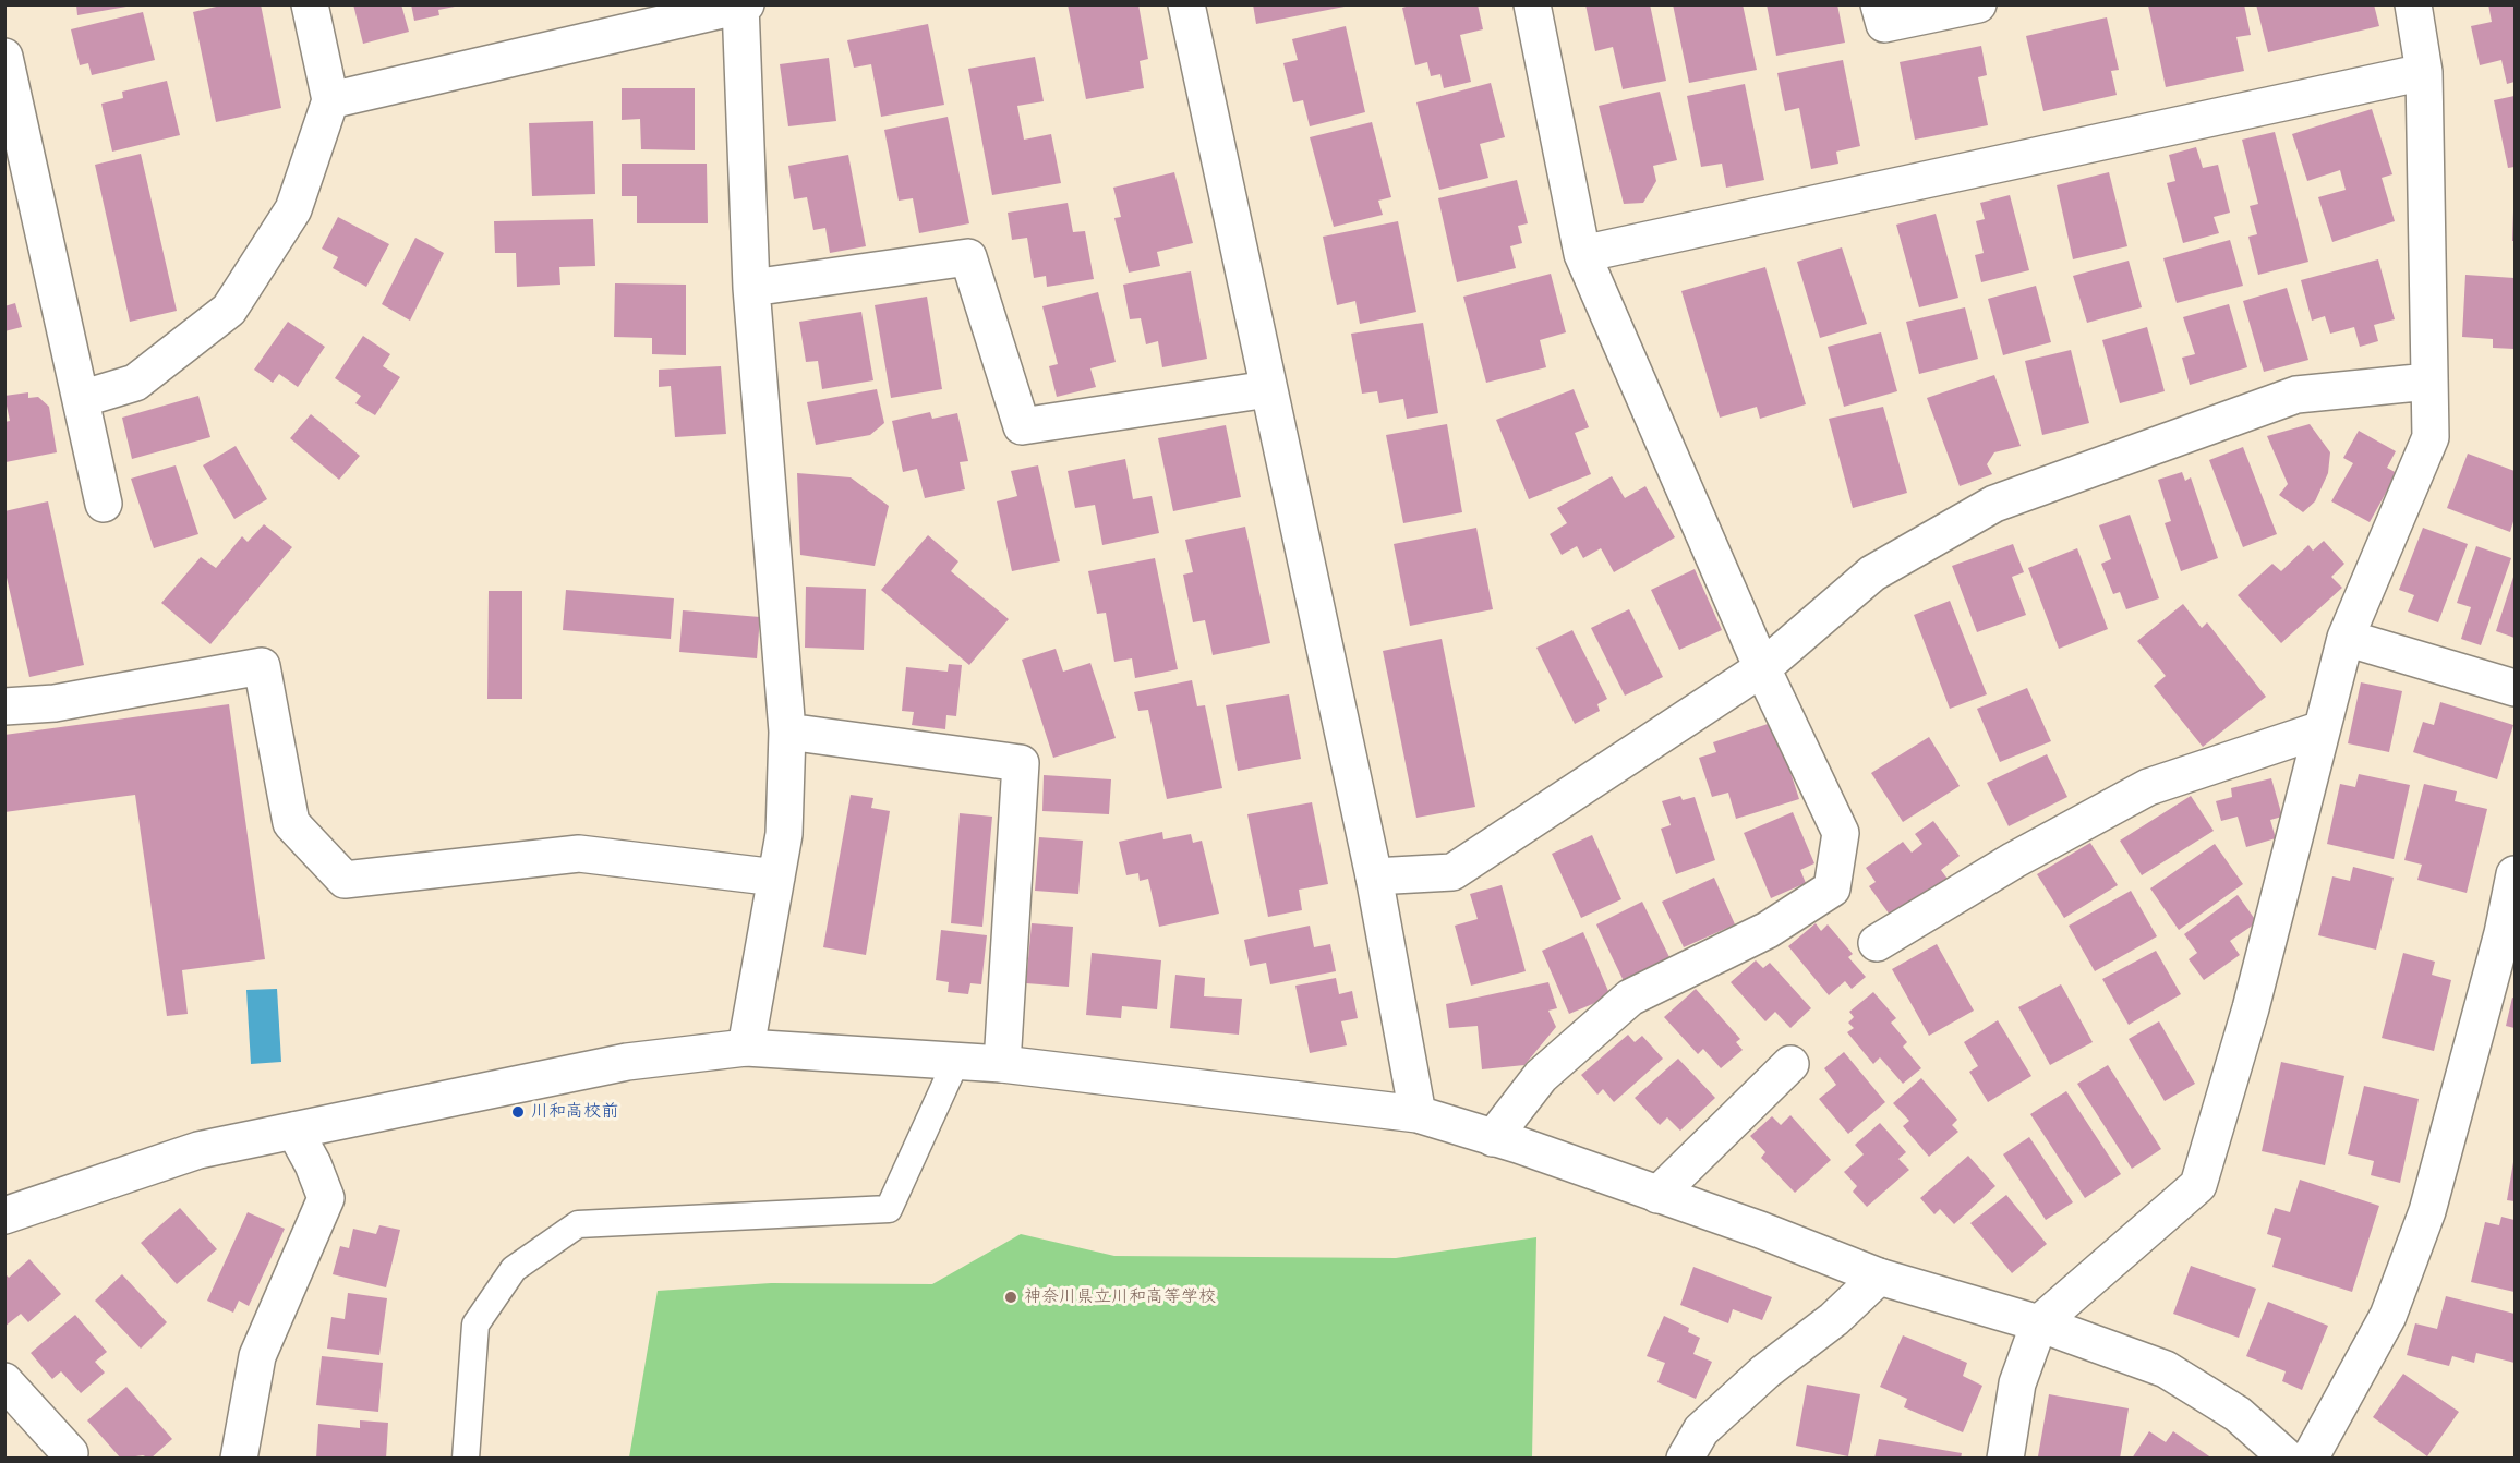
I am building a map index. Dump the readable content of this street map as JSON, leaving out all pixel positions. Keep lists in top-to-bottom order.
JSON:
{
  "places": ["川和高校前", "神奈川県立川和高等学校"]
}
